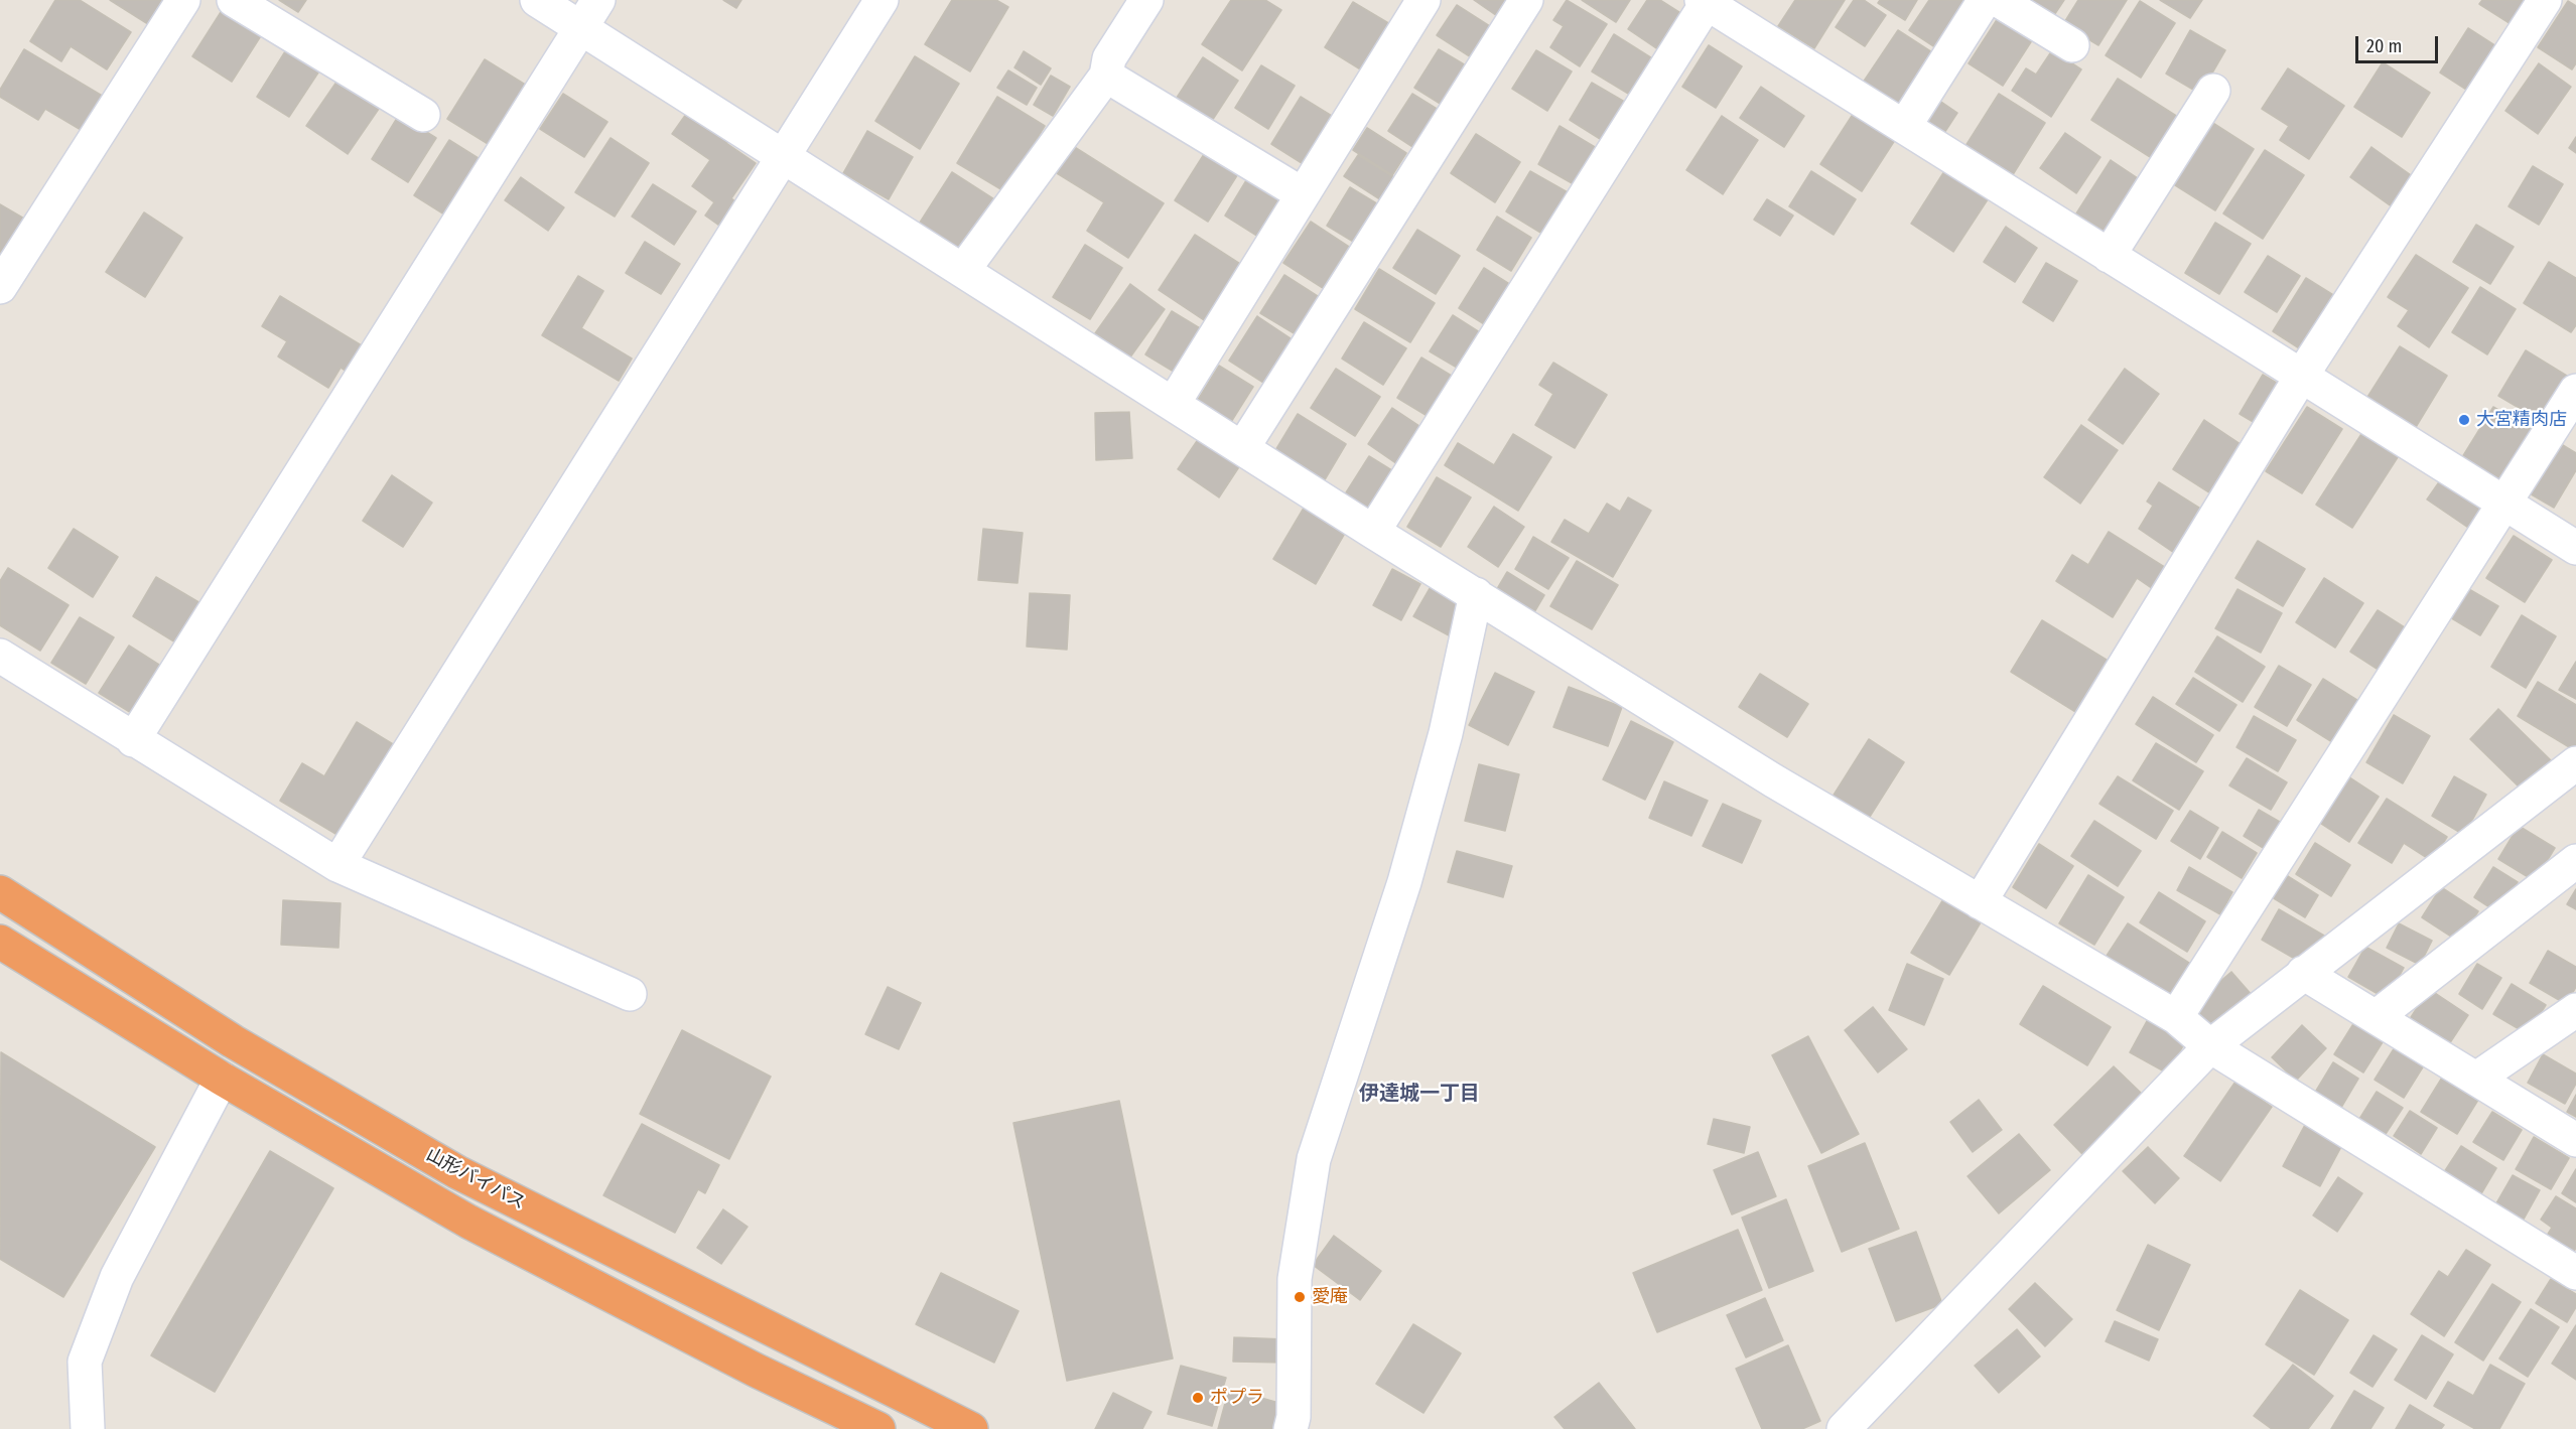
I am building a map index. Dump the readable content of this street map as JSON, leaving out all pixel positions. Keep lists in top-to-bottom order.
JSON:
{
  "streets": {
    "highway": ["山形バイパス"]
  },
  "districts": ["伊達城一丁目"],
  "places": ["大宮精肉店", "愛庵", "ポプラ"],
  "scale_bar": "20 m"
}
